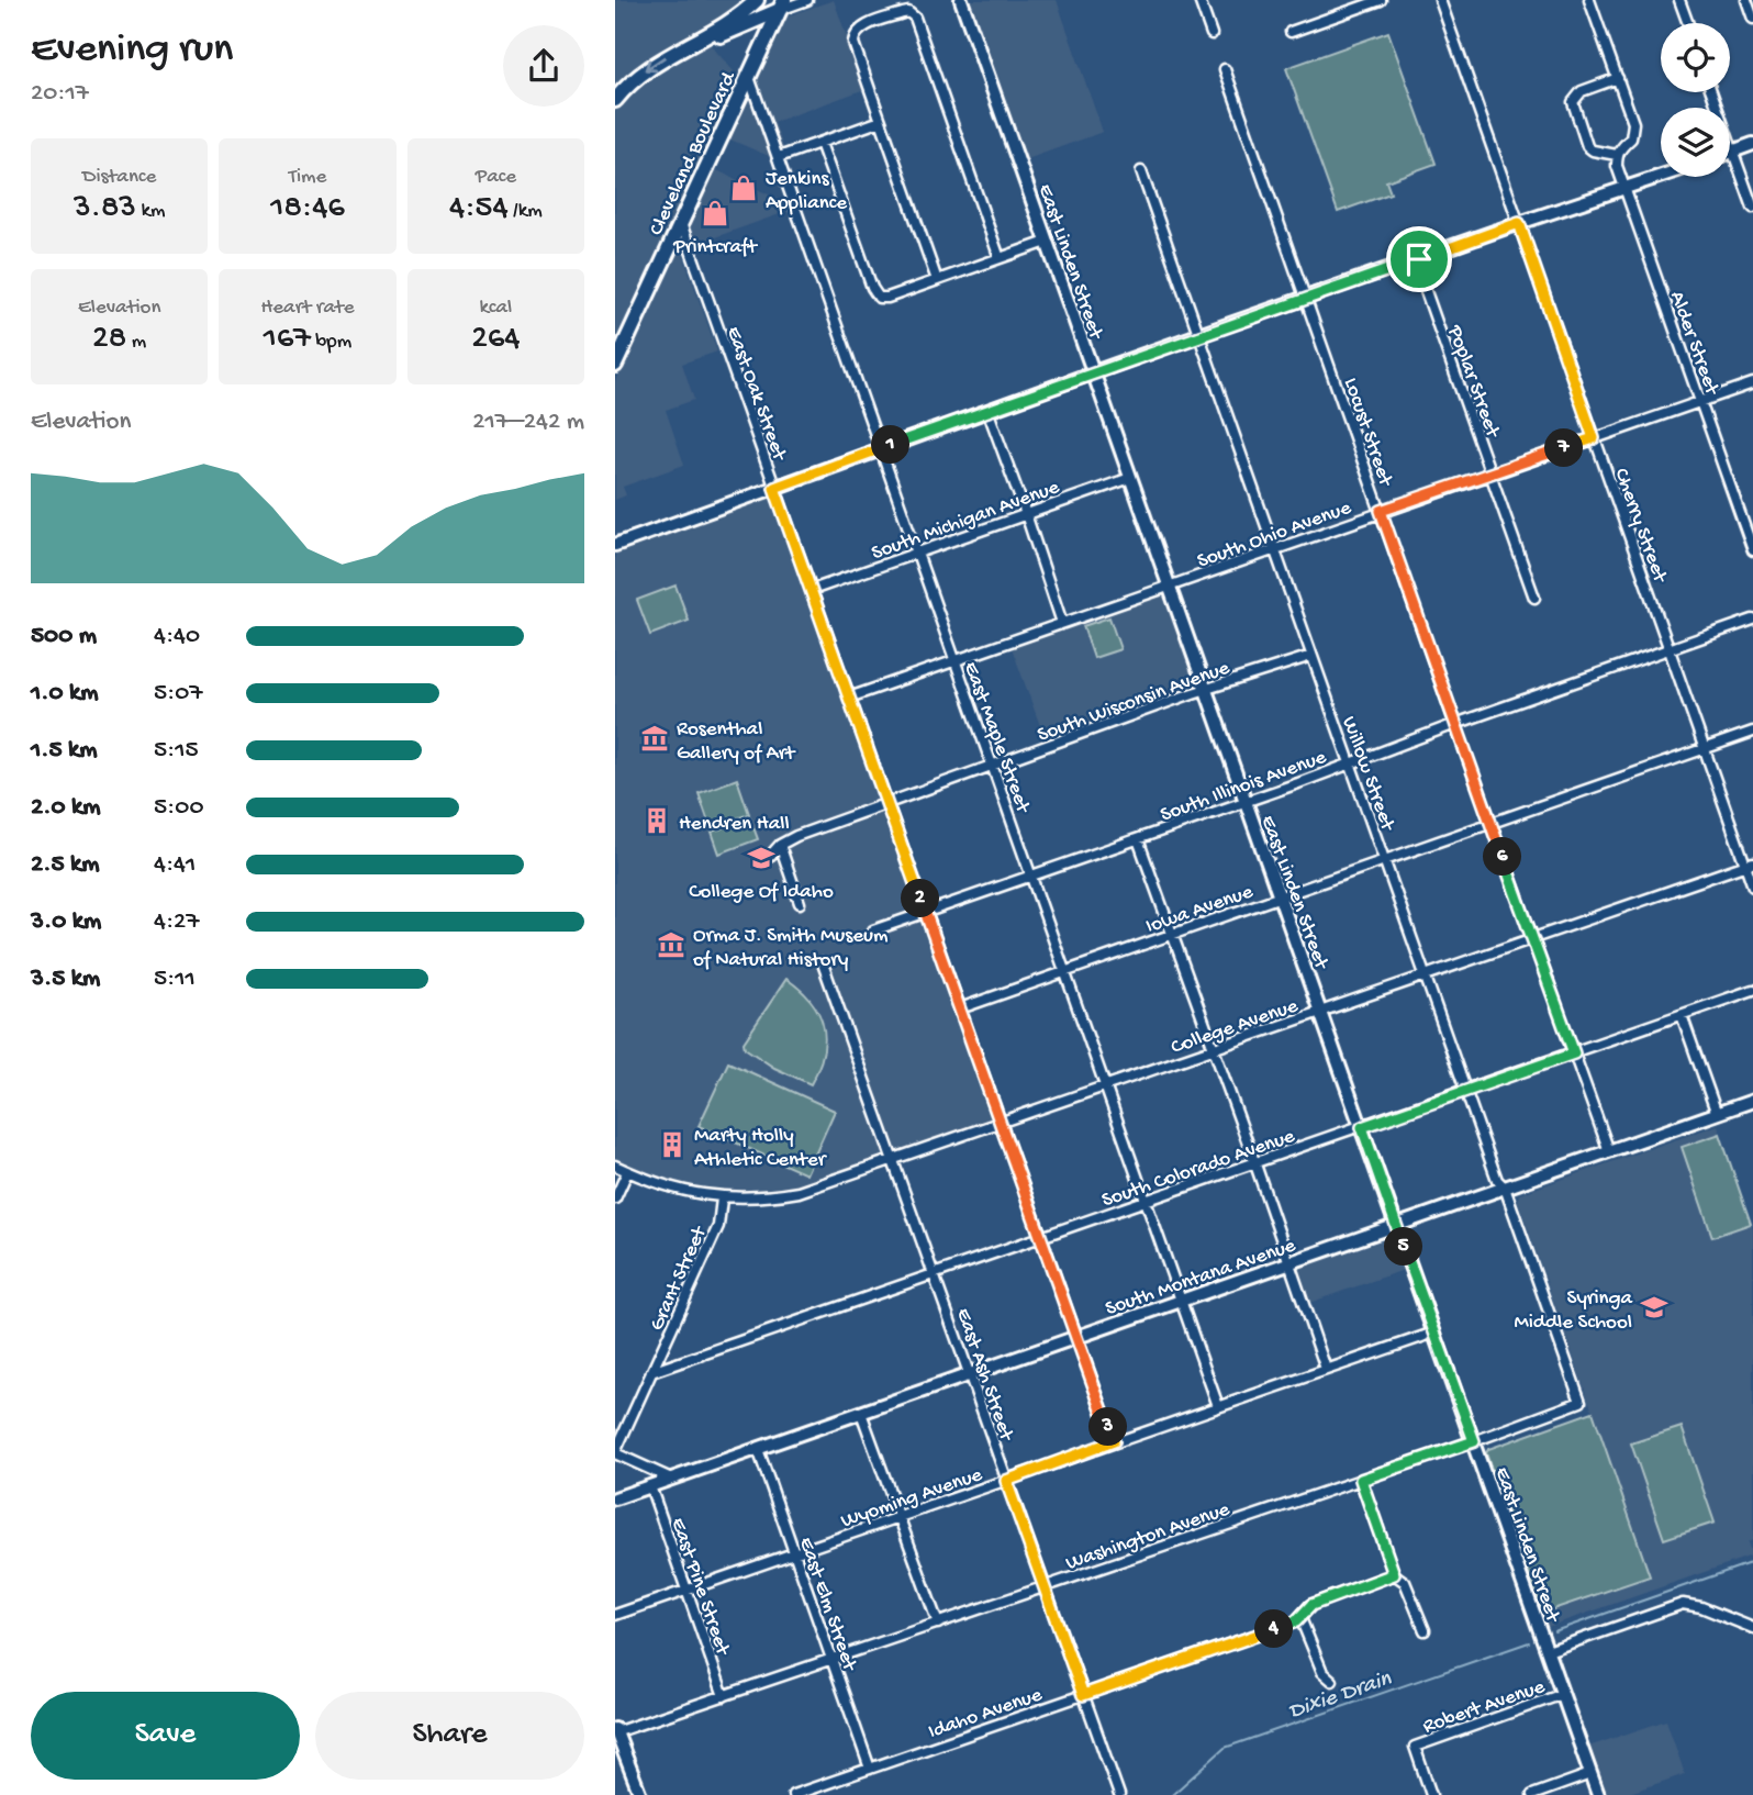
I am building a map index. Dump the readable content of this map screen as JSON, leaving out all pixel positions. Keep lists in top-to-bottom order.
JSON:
{
  "streets": {
    "main road": ["Cleveland Boulevard", "East Linden Street", "South Montana Avenue"],
    "street": [
      "Alder Street",
      "Poplar Street",
      "East Oak Street",
      "Locust Street",
      "South Michigan Avenue",
      "Cherry Street",
      "South Ohio Avenue",
      "South Wisconsin Avenue",
      "East Maple Street",
      "Willow Street",
      "South Illinois Avenue",
      "Iowa Avenue",
      "College Avenue",
      "South Colorado Avenue",
      "Grant Street",
      "East Ash Street",
      "Wyoming Avenue",
      "Washington Avenue",
      "East Pine Street",
      "East Elm Street",
      "Robert Avenue",
      "Idaho Avenue"
    ]
  },
  "crossings": [
    ["Cleveland Boulevard", "East Oak Street"],
    ["Cleveland Boulevard", "East Maple Street"],
    ["East Linden Street", "South Michigan Avenue"],
    ["East Linden Street", "South Ohio Avenue"],
    ["East Linden Street", "South Wisconsin Avenue"],
    ["East Linden Street", "South Illinois Avenue"],
    ["East Linden Street", "Iowa Avenue"],
    ["East Linden Street", "College Avenue"],
    ["East Linden Street", "South Colorado Avenue"],
    ["East Linden Street", "South Montana Avenue"],
    ["East Linden Street", "Wyoming Avenue"],
    ["East Linden Street", "Washington Avenue"],
    ["East Linden Street", "Robert Avenue"],
    ["Alder Street", "South Ohio Avenue"],
    ["Poplar Street", "South Ohio Avenue"],
    ["East Oak Street", "South Michigan Avenue"],
    ["East Oak Street", "South Ohio Avenue"],
    ["East Oak Street", "South Wisconsin Avenue"],
    ["East Oak Street", "South Illinois Avenue"],
    ["East Oak Street", "Iowa Avenue"],
    ["East Oak Street", "College Avenue"],
    ["East Oak Street", "South Colorado Avenue"],
    ["East Oak Street", "South Montana Avenue"],
    ["East Oak Street", "Wyoming Avenue"],
    ["Locust Street", "South Ohio Avenue"],
    ["Locust Street", "South Illinois Avenue"],
    ["Locust Street", "Iowa Avenue"],
    ["Locust Street", "College Avenue"],
    ["Locust Street", "South Colorado Avenue"],
    ["Locust Street", "South Montana Avenue"],
    ["South Michigan Avenue", "East Maple Street"],
    ["Cherry Street", "South Ohio Avenue"],
    ["Cherry Street", "South Illinois Avenue"],
    ["Cherry Street", "Iowa Avenue"],
    ["Cherry Street", "College Avenue"],
    ["South Ohio Avenue", "East Maple Street"],
    ["South Ohio Avenue", "Willow Street"],
    ["South Wisconsin Avenue", "East Maple Street"],
    ["South Wisconsin Avenue", "Willow Street"],
    ["East Maple Street", "South Illinois Avenue"],
    ["East Maple Street", "Iowa Avenue"],
    ["East Maple Street", "College Avenue"],
    ["East Maple Street", "South Colorado Avenue"],
    ["East Maple Street", "South Montana Avenue"],
    ["East Maple Street", "Wyoming Avenue"],
    ["Willow Street", "South Illinois Avenue"],
    ["Willow Street", "Iowa Avenue"],
    ["Willow Street", "College Avenue"],
    ["Willow Street", "South Colorado Avenue"],
    ["Willow Street", "South Montana Avenue"],
    ["Willow Street", "Washington Avenue"],
    ["College Avenue", "Grant Street"],
    ["College Avenue", "East Ash Street"],
    ["South Colorado Avenue", "Grant Street"],
    ["South Colorado Avenue", "East Ash Street"],
    ["South Montana Avenue", "East Ash Street"],
    ["South Montana Avenue", "East Pine Street"],
    ["South Montana Avenue", "East Elm Street"],
    ["East Ash Street", "Wyoming Avenue"],
    ["East Ash Street", "Washington Avenue"],
    ["East Ash Street", "Idaho Avenue"],
    ["Wyoming Avenue", "East Pine Street"],
    ["Wyoming Avenue", "East Elm Street"],
    ["Washington Avenue", "East Pine Street"],
    ["Washington Avenue", "East Elm Street"],
    ["East Elm Street", "Idaho Avenue"]
  ],
  "water": ["Dixie Drain"],
  "places": {
    "shop": ["Jenkins Appliance", "Printcraft"],
    "museum": ["Rosenthal Gallery of Art", "Orma J. Smith Museum of Natural History"],
    "building": ["Hendren Hall", "Marty Holly Athletic Center"],
    "school or university": ["College Of Idaho", "Syringa Middle School"]
  },
  "page": {
    "heading": ["Evening run", "20:17"],
    "stats": [
      ["Distance", "3.83 km"],
      ["Time", "18:46"],
      ["Pace", "4:54 /km"],
      ["Elevation", "28 m"],
      ["Heart rate", "167 bpm"],
      ["kcal", "264"]
    ],
    "chart": ["Elevation", "217–242 m"],
    "pins": [
      "1",
      "7",
      "6",
      "2",
      "5",
      "3",
      "4"
    ],
    "list": [
      {
        "name": "500 m",
        "note": "4:40"
      },
      {
        "name": "1.0 km",
        "note": "5:07"
      },
      {
        "name": "1.5 km",
        "note": "5:15"
      },
      {
        "name": "2.0 km",
        "note": "5:00"
      },
      {
        "name": "2.5 km",
        "note": "4:41"
      },
      {
        "name": "3.0 km",
        "note": "4:27"
      },
      {
        "name": "3.5 km",
        "note": "5:11"
      }
    ],
    "buttons": ["Save", "Share"]
  }
}
